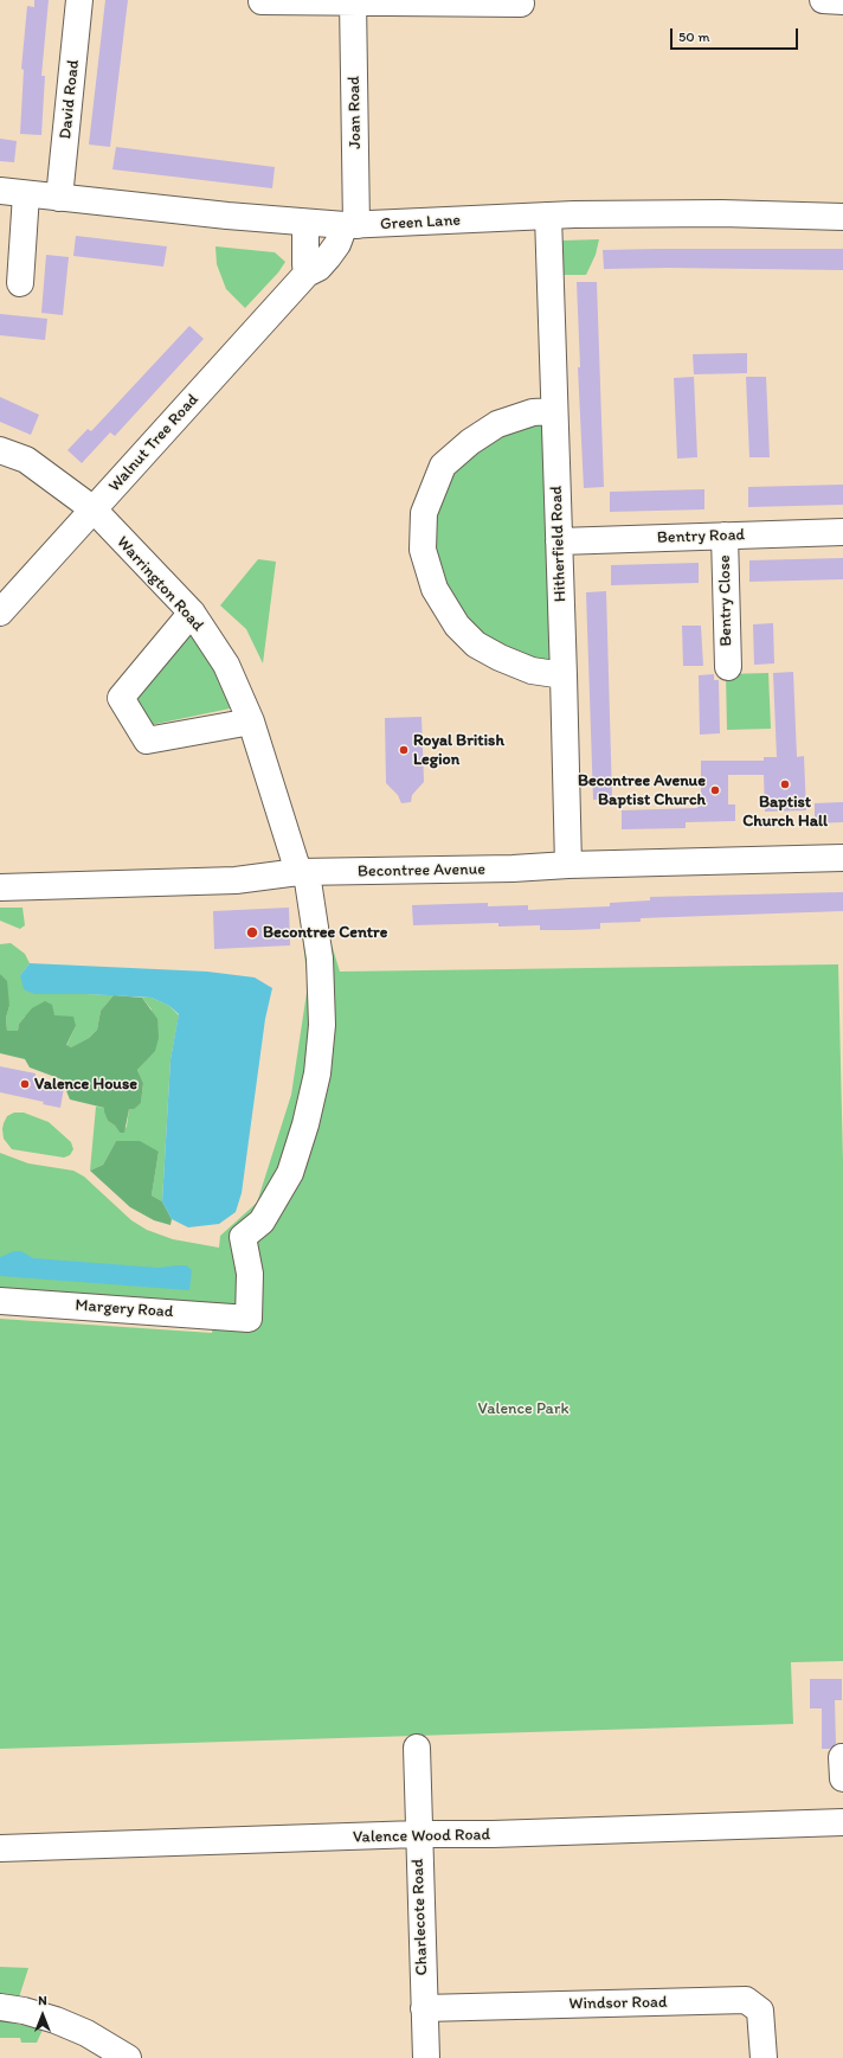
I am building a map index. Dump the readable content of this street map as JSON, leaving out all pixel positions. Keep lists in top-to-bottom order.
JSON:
{
  "streets": {
    "street": [
      "David Road",
      "Joan Road",
      "Green Lane",
      "Walnut Tree Road",
      "Bentry Road",
      "Hitherfield Road",
      "Warrington Road",
      "Bentry Close",
      "Becontree Avenue",
      "Margery Road",
      "Valence Wood Road",
      "Charlecote Road",
      "Windsor Road"
    ]
  },
  "crossings": [
    ["David Road", "Green Lane"],
    ["Joan Road", "Green Lane"],
    ["Joan Road", "Walnut Tree Road"],
    ["Green Lane", "Walnut Tree Road"],
    ["Green Lane", "Hitherfield Road"],
    ["Walnut Tree Road", "Warrington Road"],
    ["Bentry Road", "Hitherfield Road"],
    ["Bentry Road", "Bentry Close"],
    ["Hitherfield Road", "Becontree Avenue"],
    ["Warrington Road", "Becontree Avenue"],
    ["Warrington Road", "Margery Road"],
    ["Valence Wood Road", "Charlecote Road"],
    ["Charlecote Road", "Windsor Road"]
  ],
  "parks": ["Valence Park"],
  "places": [
    "Royal British Legion",
    "Baptist Church Hall",
    "Becontree Avenue Baptist Church",
    "Becontree Centre",
    "Valence House"
  ],
  "scale_bar": "50 m",
  "north": "top"
}
